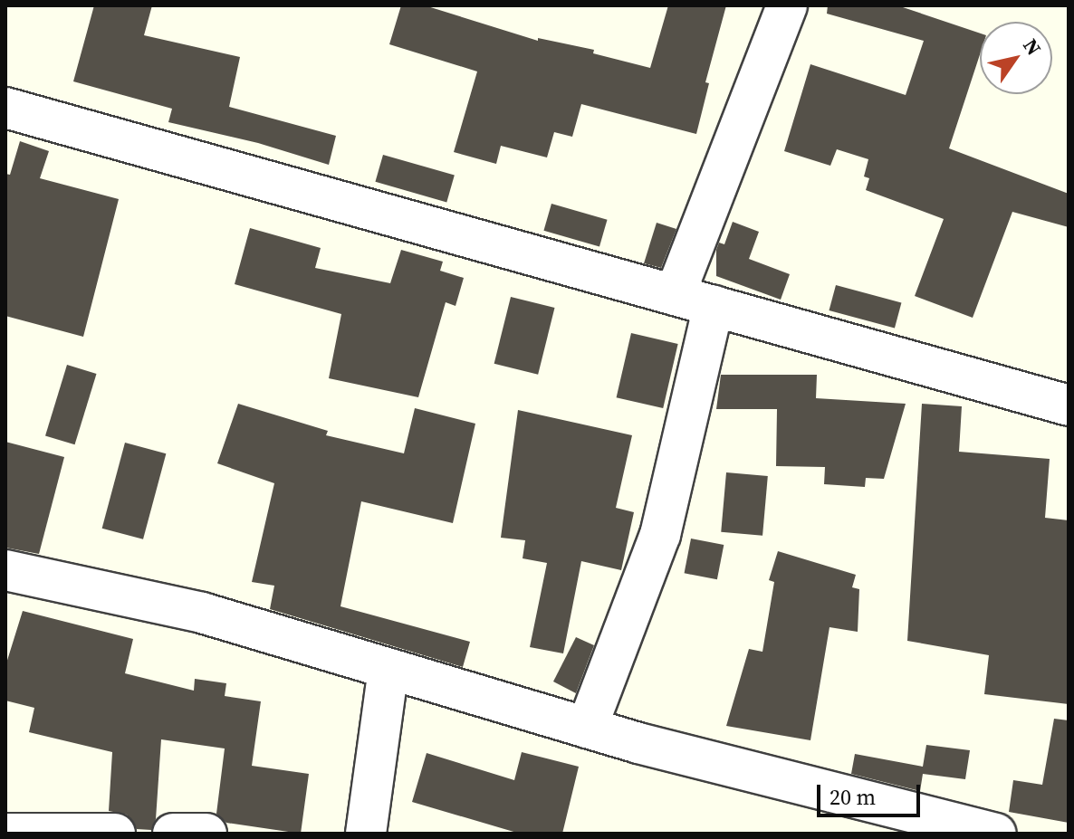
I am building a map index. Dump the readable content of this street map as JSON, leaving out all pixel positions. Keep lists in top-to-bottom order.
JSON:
{
  "scale_bar": "20 m",
  "north": "top right"
}
